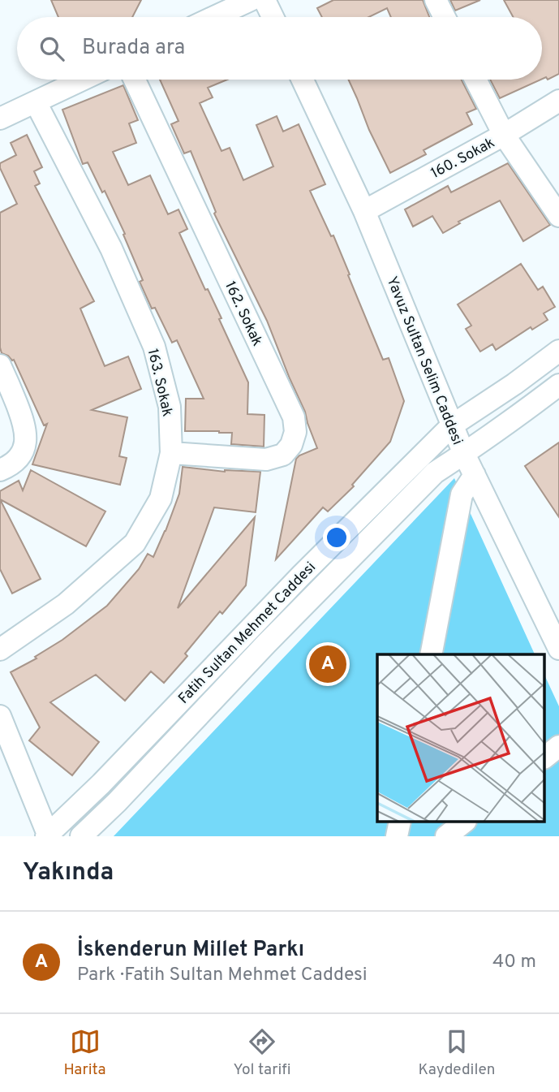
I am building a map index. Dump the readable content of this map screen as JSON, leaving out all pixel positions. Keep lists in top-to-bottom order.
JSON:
{
  "streets": {
    "street": [
      "160. Sokak",
      "162. Sokak",
      "Yavuz Sultan Selim Caddesi",
      "163. Sokak",
      "Fatih Sultan Mehmet Caddesi"
    ]
  },
  "crossings": [
    ["160. Sokak", "Yavuz Sultan Selim Caddesi"],
    ["162. Sokak", "163. Sokak"],
    ["Yavuz Sultan Selim Caddesi", "Fatih Sultan Mehmet Caddesi"]
  ],
  "page": {
    "search": "Burada ara",
    "pins": "A",
    "heading": "Yakında",
    "list": [
      {
        "mark": "A",
        "name": "İskenderun Millet Parkı",
        "note": "Park · Fatih Sultan Mehmet Caddesi",
        "value": "40 m"
      }
    ],
    "nav": ["Harita", "Yol tarifi", "Kaydedilen"]
  }
}
